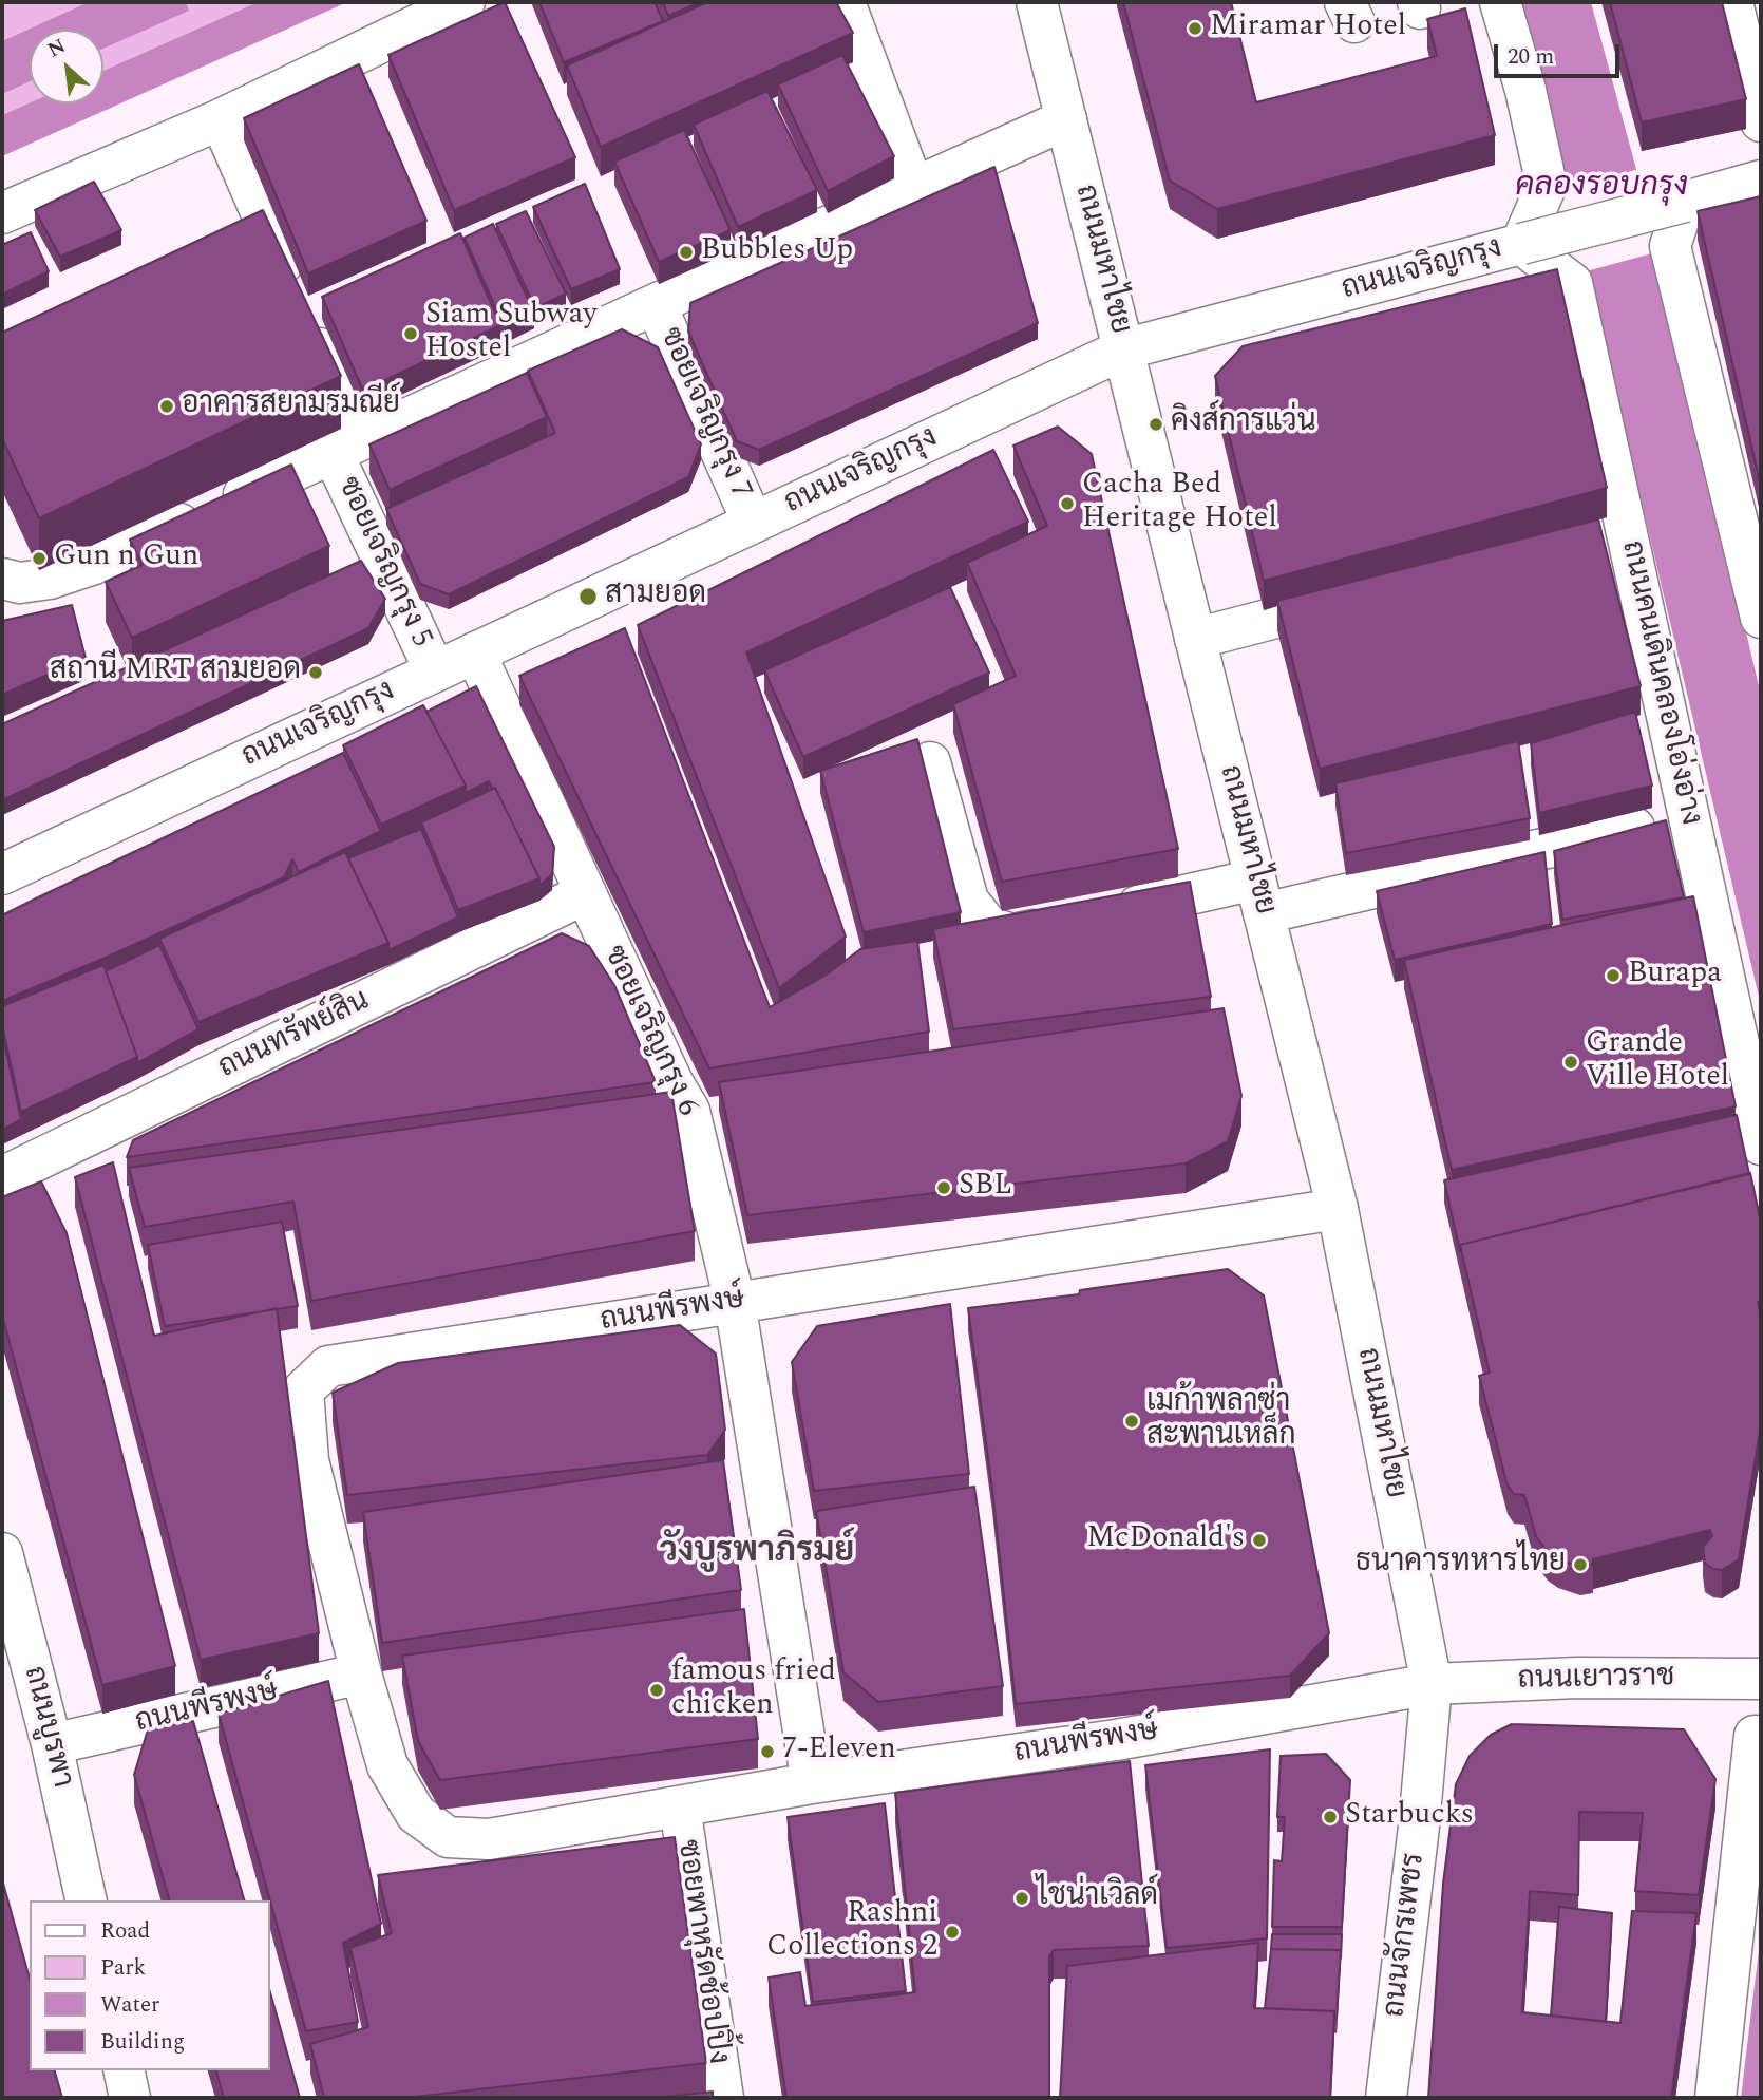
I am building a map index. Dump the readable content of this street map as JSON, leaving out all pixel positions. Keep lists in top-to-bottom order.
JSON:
{
  "streets": {
    "street": [
      "ถนนมหาไชย",
      "ถนนเจริญกรุง",
      "ซอยเจริญกรุง 7",
      "ซอยเจริญกรุง 5",
      "ถนนคนเดินคลองโอ่งอ่าง",
      "ซอยเจริญกรุง 6",
      "ถนนทรัพย์สิน",
      "ถนนพีรพงษ์",
      "ถนนเยาวราช",
      "ถนนบูรพา",
      "ถนนจักรเพชร",
      "ซอยพาหุรัดช้อปปิ้ง"
    ]
  },
  "crossings": [
    ["ถนนมหาไชย", "ถนนเจริญกรุง"],
    ["ถนนมหาไชย", "ถนนพีรพงษ์"],
    ["ถนนมหาไชย", "ถนนเยาวราช"],
    ["ถนนมหาไชย", "ถนนจักรเพชร"],
    ["ถนนเจริญกรุง", "ซอยเจริญกรุง 7"],
    ["ถนนเจริญกรุง", "ซอยเจริญกรุง 5"],
    ["ถนนเจริญกรุง", "ถนนคนเดินคลองโอ่งอ่าง"],
    ["ถนนเจริญกรุง", "ซอยเจริญกรุง 6"],
    ["ซอยเจริญกรุง 6", "ถนนทรัพย์สิน"],
    ["ซอยเจริญกรุง 6", "ถนนพีรพงษ์"],
    ["ถนนพีรพงษ์", "ถนนเยาวราช"],
    ["ถนนพีรพงษ์", "ถนนบูรพา"],
    ["ถนนพีรพงษ์", "ถนนจักรเพชร"],
    ["ถนนพีรพงษ์", "ซอยพาหุรัดช้อปปิ้ง"],
    ["ถนนเยาวราช", "ถนนจักรเพชร"]
  ],
  "districts": ["วังบูรพาภิรมย์"],
  "water": ["คลองรอบกรุง"],
  "places": [
    "Miramar Hotel",
    "Bubbles Up",
    "Siam Subway Hostel",
    "อาคารสยามรมณีย์",
    "คิงส์การแว่น",
    "Cacha Bed Heritage Hotel",
    "Gun n Gun",
    "สามยอด",
    "สถานี MRT สามยอด",
    "Burapa",
    "Grande Ville Hotel",
    "SBL",
    "เมก้าพลาซ่า สะพานเหล็ก",
    "McDonald's",
    "ธนาคารทหารไทย",
    "famous fried chicken",
    "7-Eleven",
    "Starbucks",
    "ไชน่าเวิลด์",
    "Rashni Collections 2"
  ],
  "legend": [
    "Road",
    "Park",
    "Water",
    "Building"
  ],
  "scale_bar": "20 m",
  "north": "top left"
}
